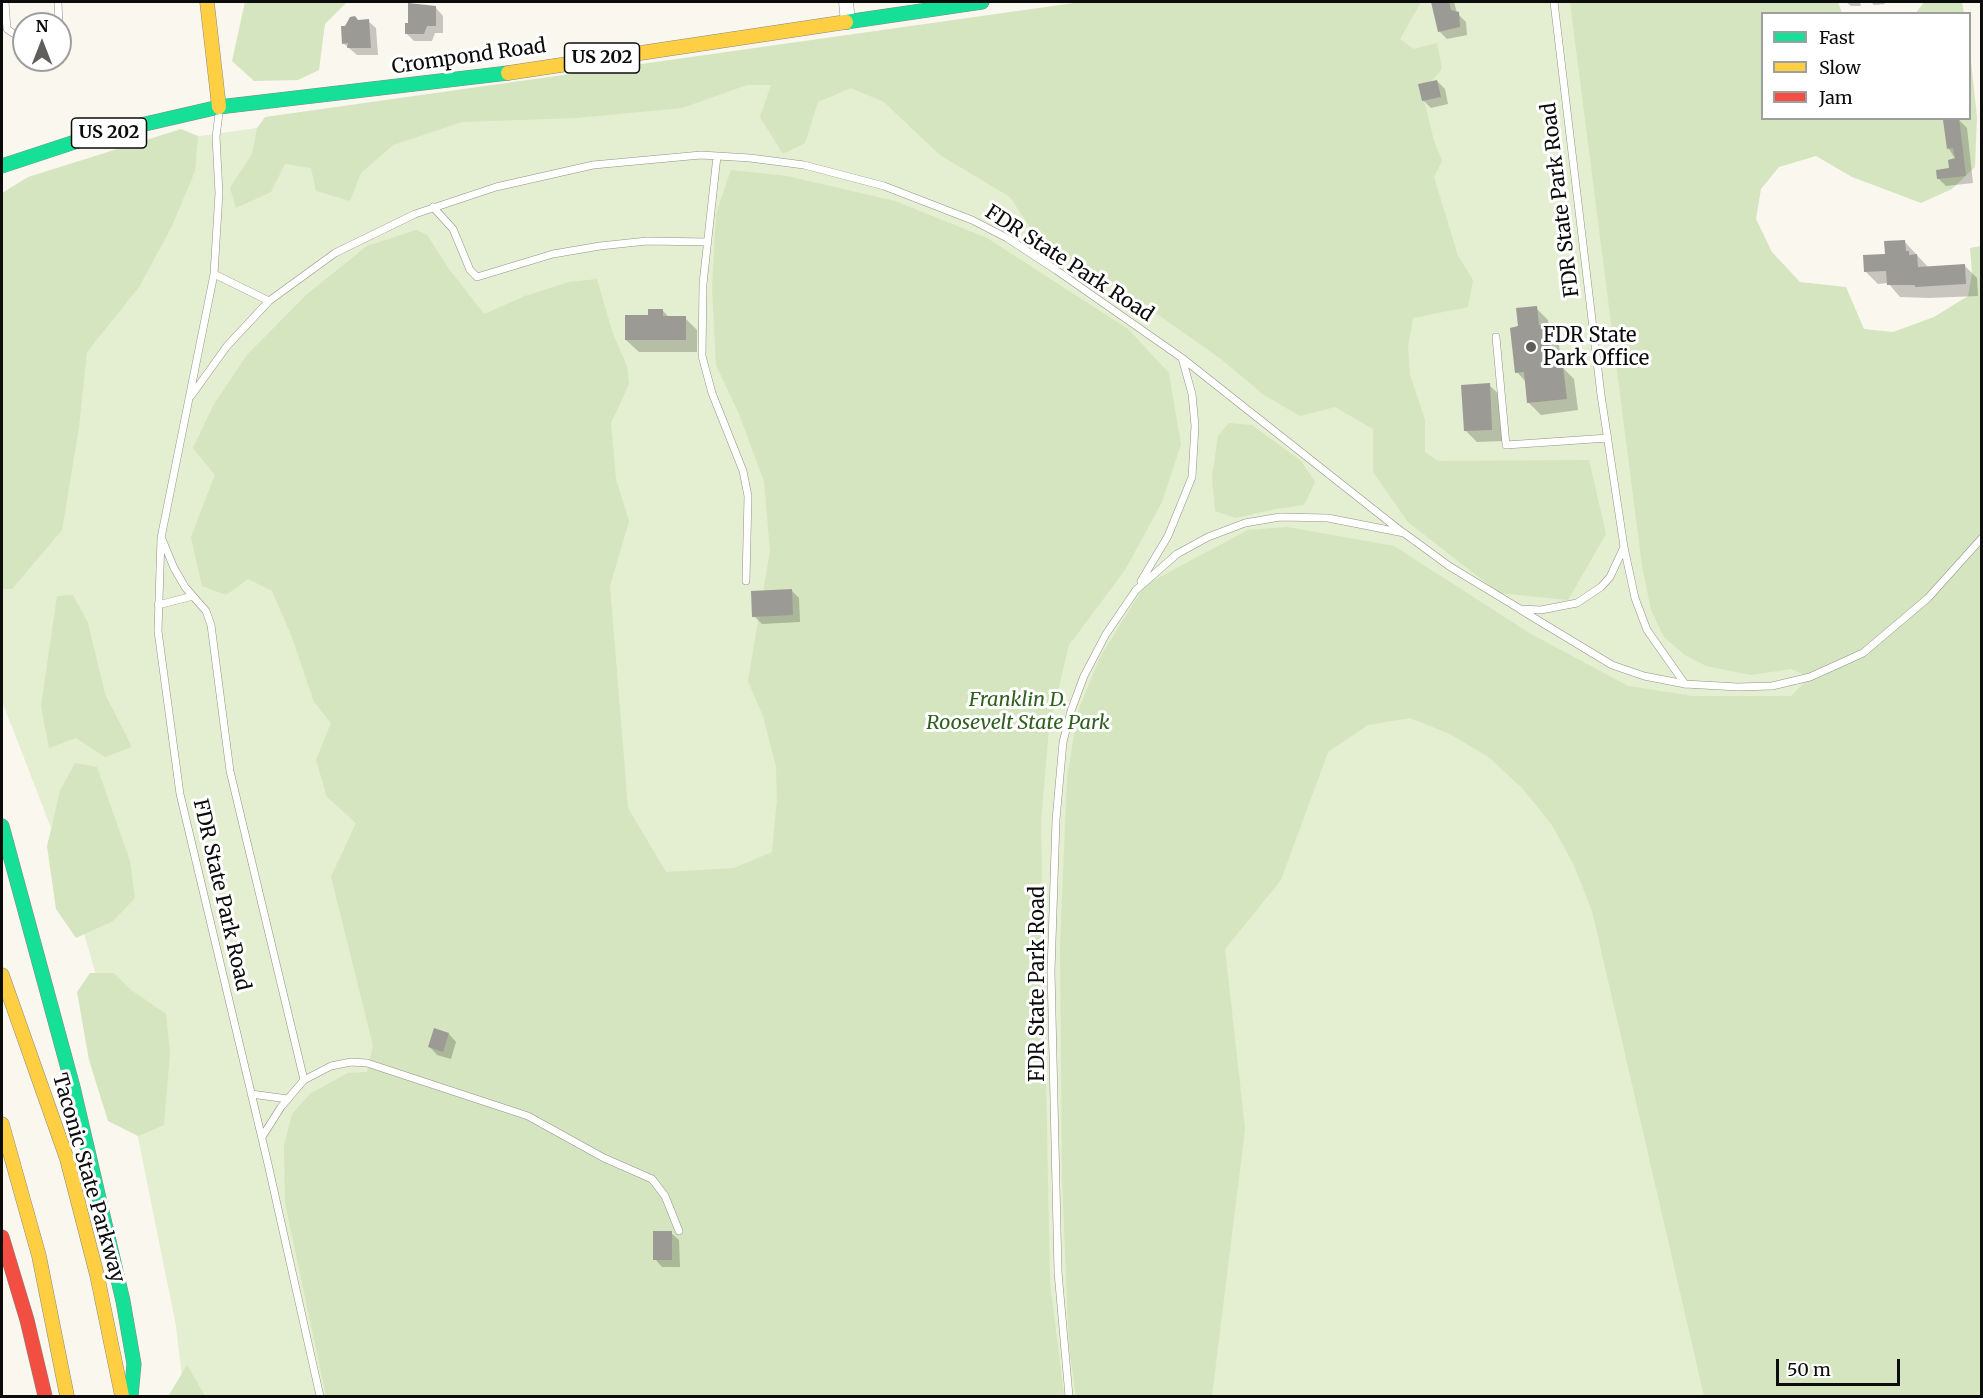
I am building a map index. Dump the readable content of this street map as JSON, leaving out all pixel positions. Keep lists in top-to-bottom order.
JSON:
{
  "streets": {
    "main road": ["Crompond Road", "US 202", "Taconic State Parkway"],
    "lane": ["FDR State Park Road"]
  },
  "crossings": [
    ["Crompond Road", "FDR State Park Road"]
  ],
  "parks": ["Franklin D. Roosevelt State Park"],
  "places": ["FDR State Park Office"],
  "legend": ["Fast", "Slow", "Jam"],
  "scale_bar": "50 m",
  "north": "top"
}
